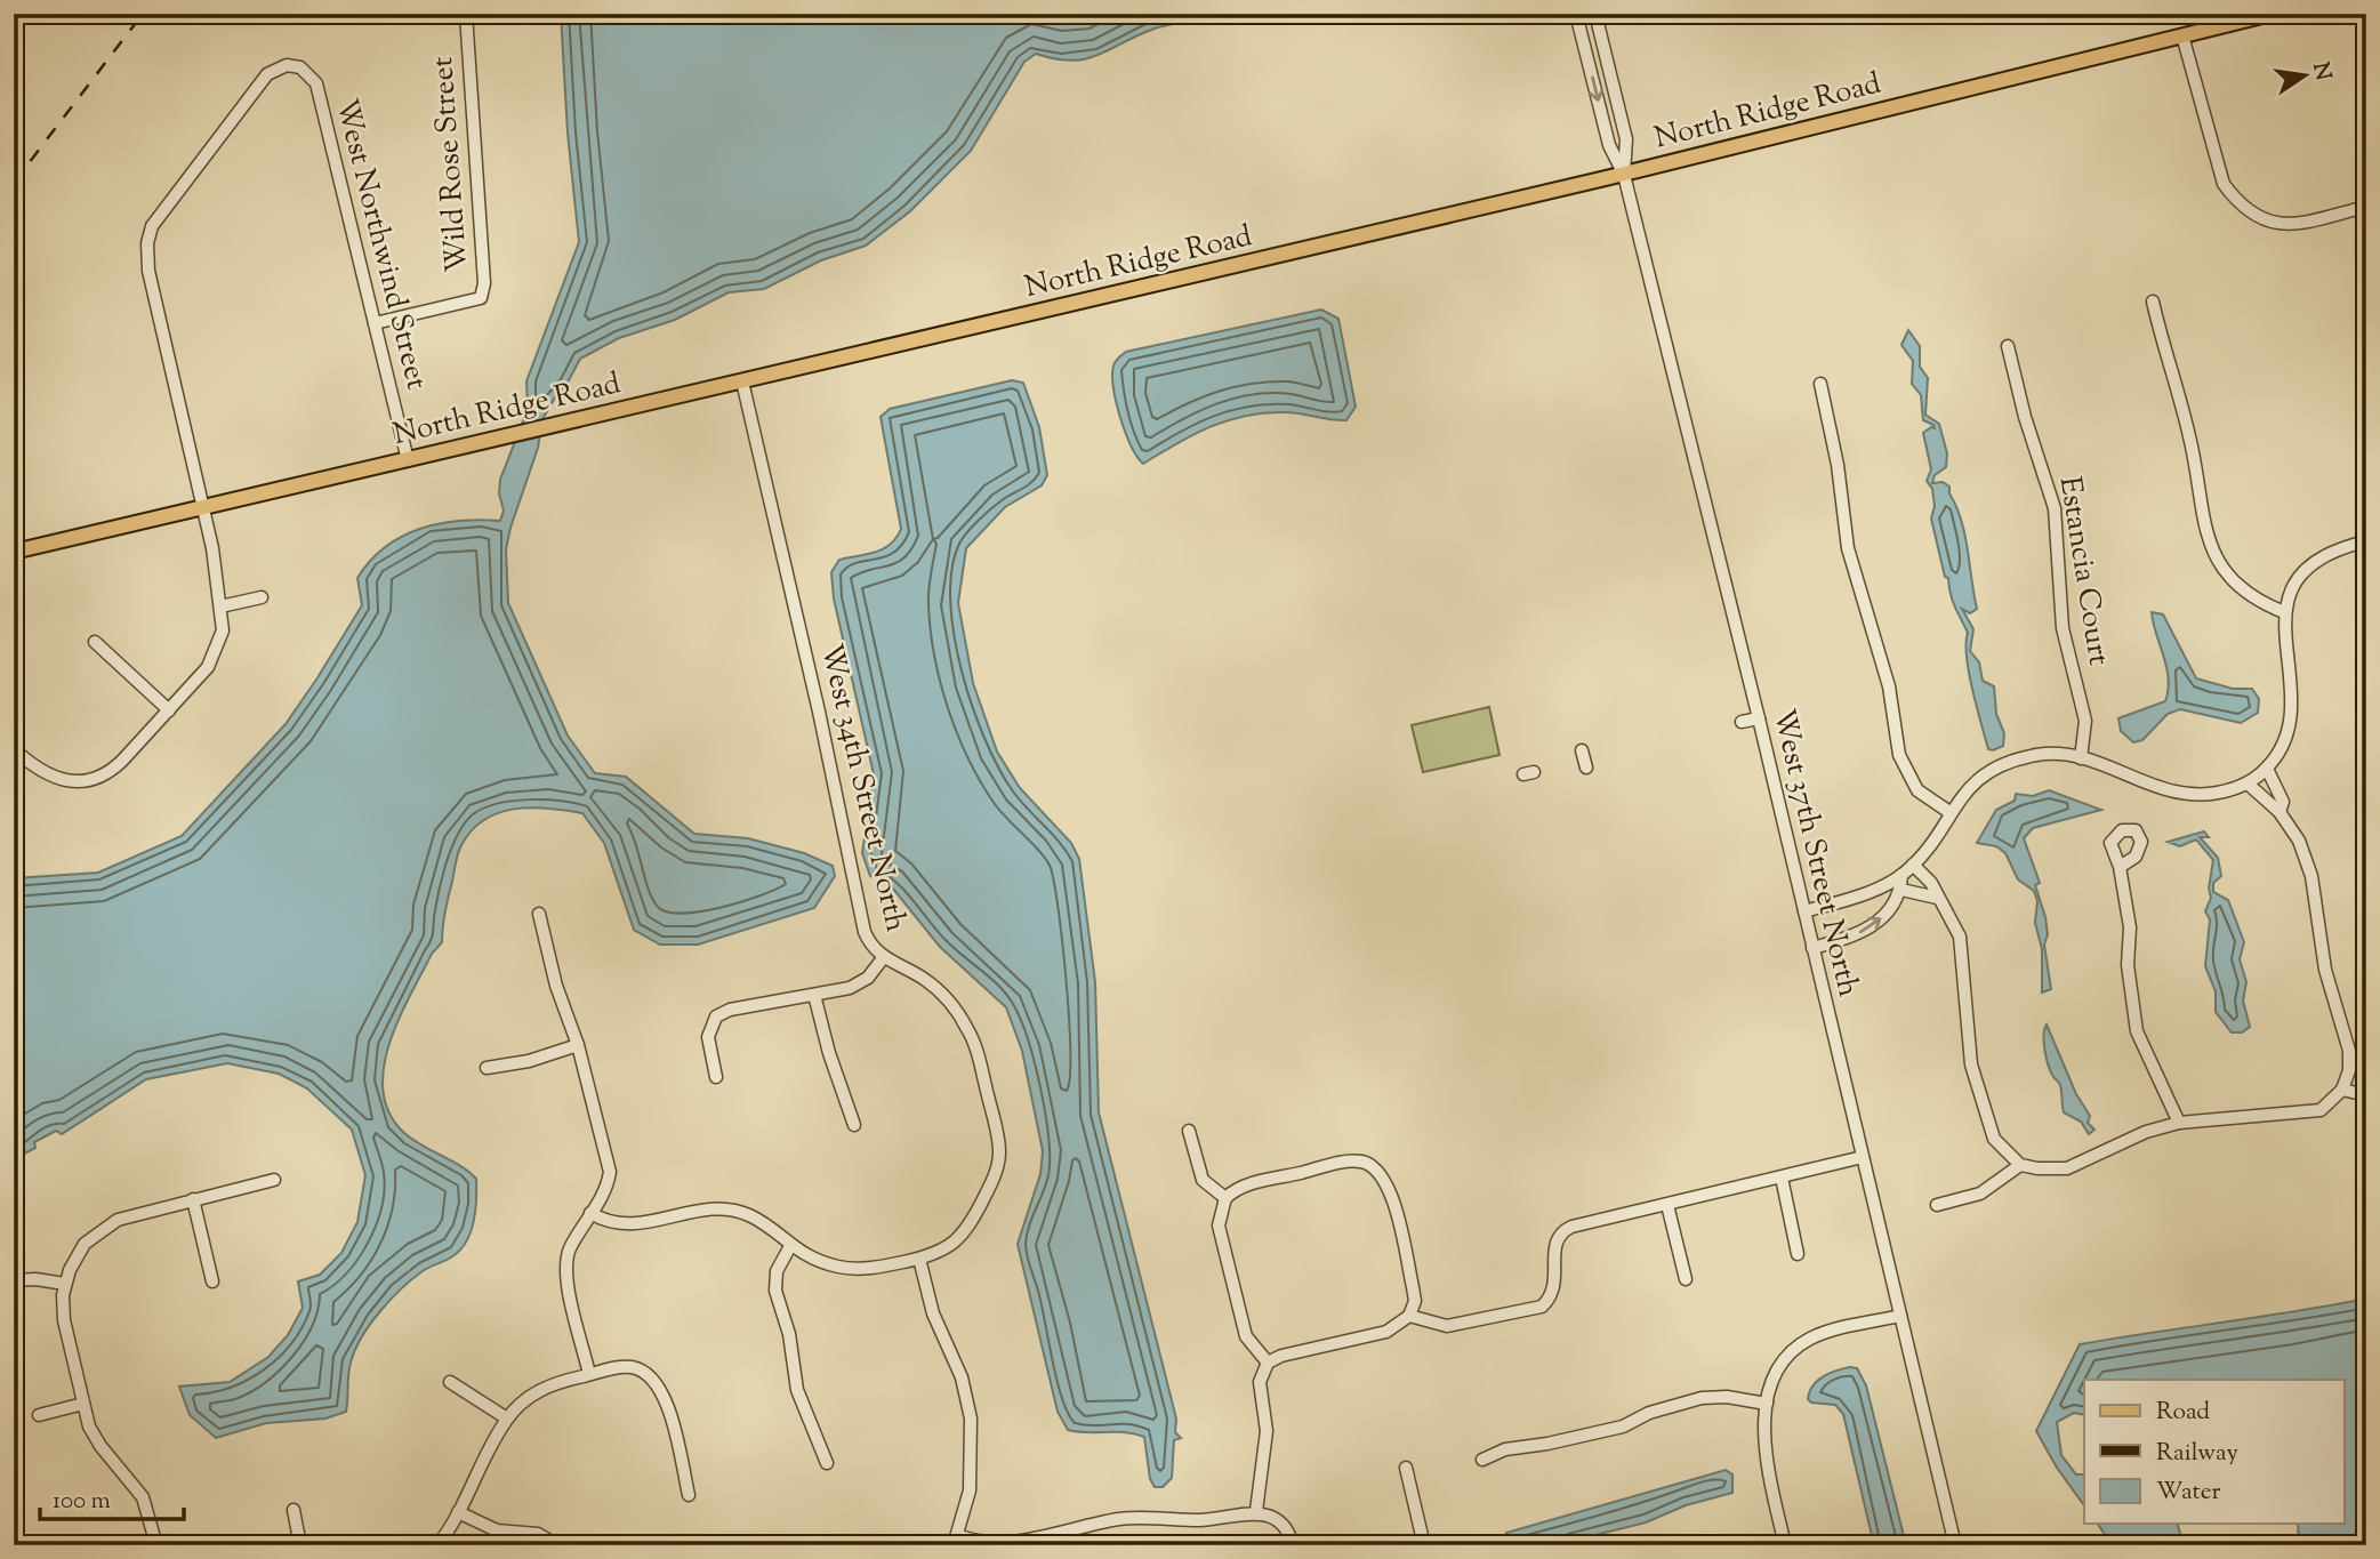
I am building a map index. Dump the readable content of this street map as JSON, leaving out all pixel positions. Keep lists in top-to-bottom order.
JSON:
{
  "streets": {
    "main road": ["North Ridge Road"],
    "street": [
      "Wild Rose Street",
      "West Northwind Street",
      "Estancia Court",
      "West 34th Street North",
      "West 37th Street North"
    ]
  },
  "crossings": [
    ["North Ridge Road", "West Northwind Street"],
    ["North Ridge Road", "West 34th Street North"],
    ["North Ridge Road", "West 37th Street North"],
    ["Wild Rose Street", "West Northwind Street"]
  ],
  "legend": ["Road", "Railway", "Water"],
  "scale_bar": "100 m",
  "north": "right"
}
